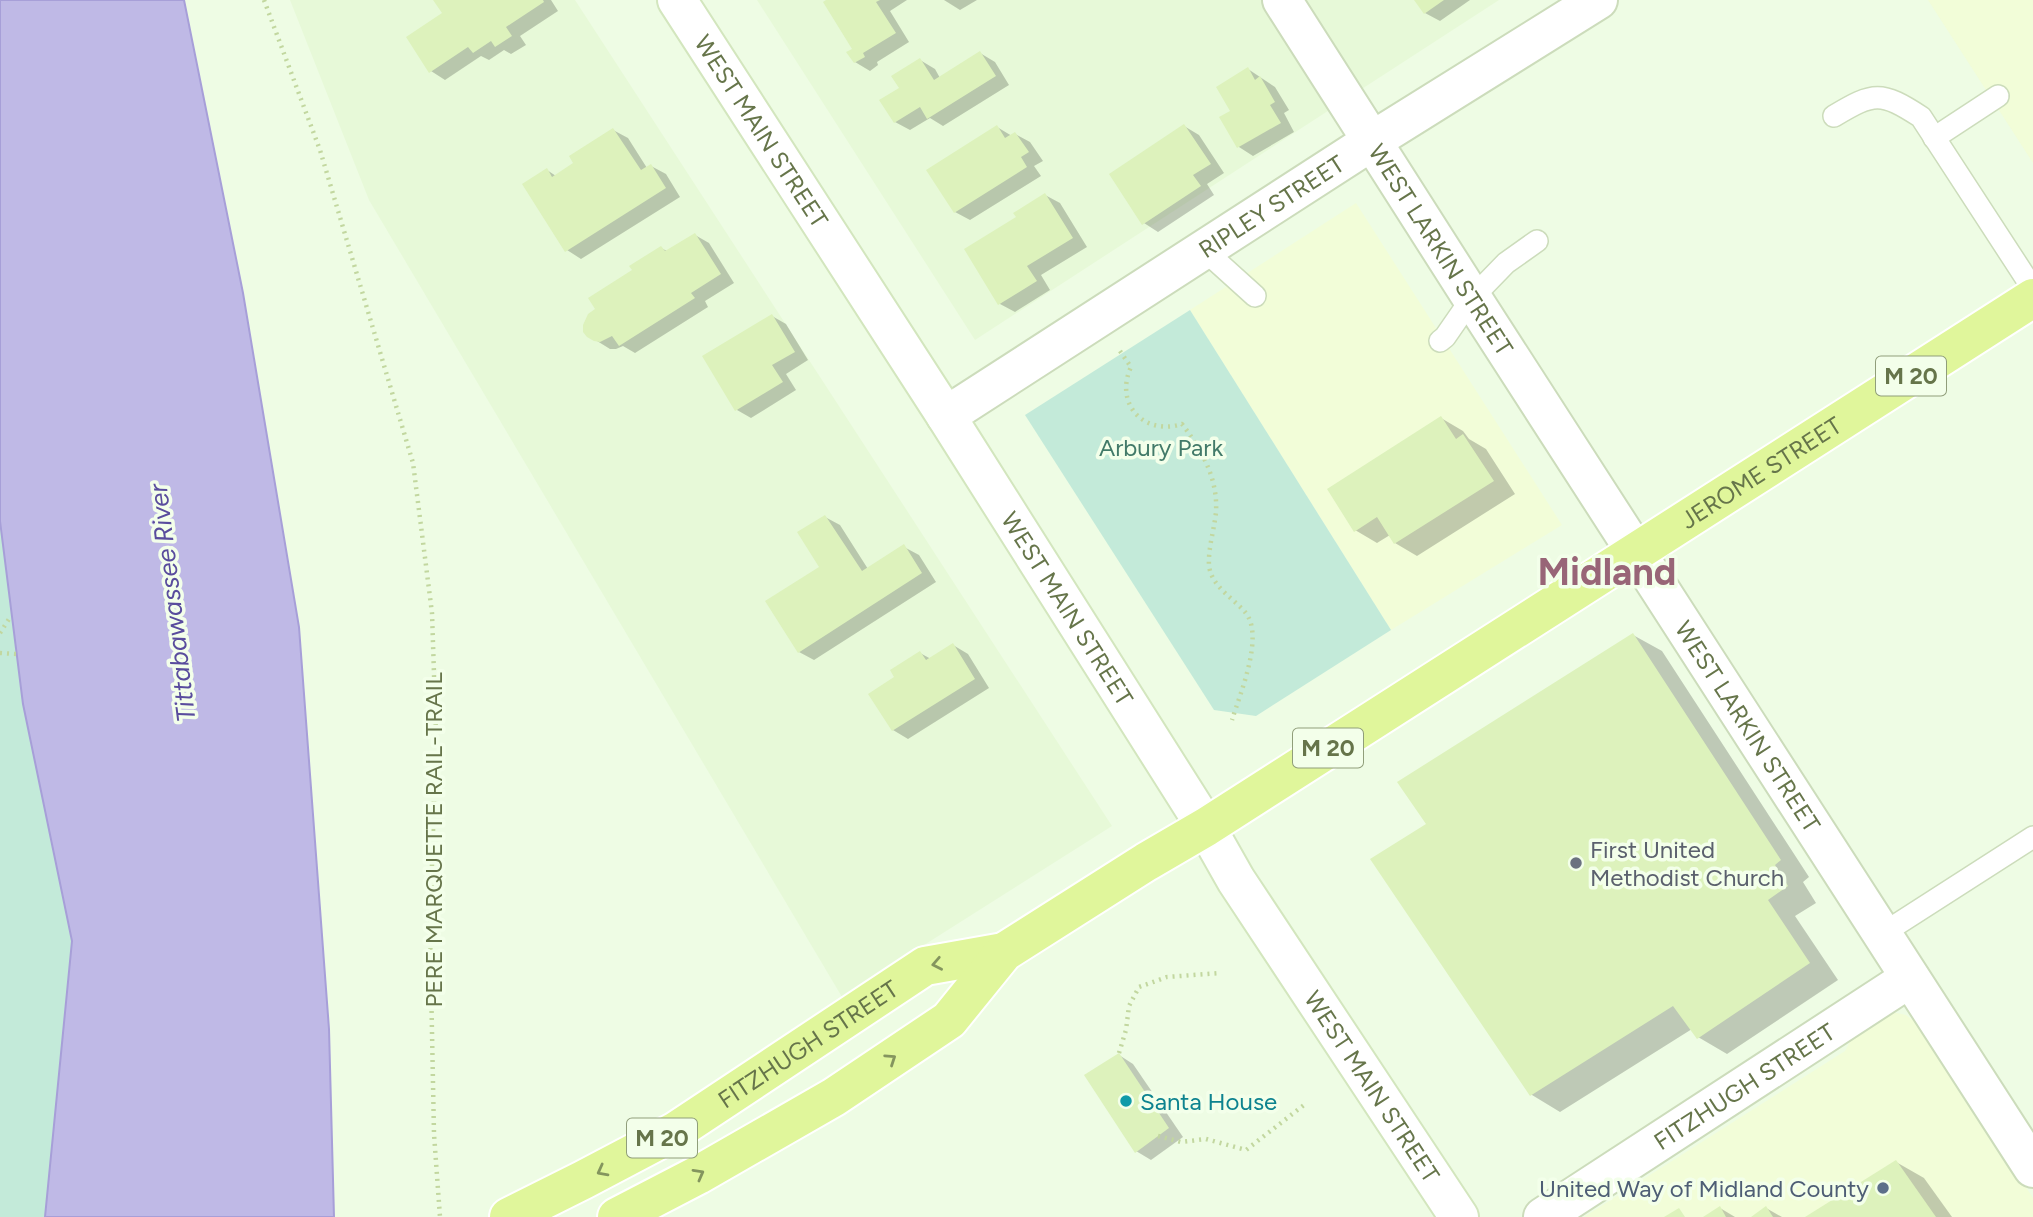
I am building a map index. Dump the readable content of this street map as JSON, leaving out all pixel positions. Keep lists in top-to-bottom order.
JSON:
{
  "streets": {
    "highway": ["M 20", "JEROME STREET", "FITZHUGH STREET"],
    "street": ["WEST MAIN STREET", "RIPLEY STREET", "WEST LARKIN STREET"],
    "path": ["PERE MARQUETTE RAIL-TRAIL"]
  },
  "crossings": [
    ["WEST MAIN STREET", "RIPLEY STREET"],
    ["WEST MAIN STREET", "JEROME STREET"],
    ["WEST MAIN STREET", "FITZHUGH STREET"],
    ["RIPLEY STREET", "WEST LARKIN STREET"],
    ["WEST LARKIN STREET", "JEROME STREET"],
    ["WEST LARKIN STREET", "FITZHUGH STREET"],
    ["JEROME STREET", "FITZHUGH STREET"]
  ],
  "districts": ["Midland"],
  "water": ["Tittabawassee River"],
  "parks": ["Arbury Park"],
  "places": ["First United Methodist Church", "Santa House", "United Way of Midland County"]
}
